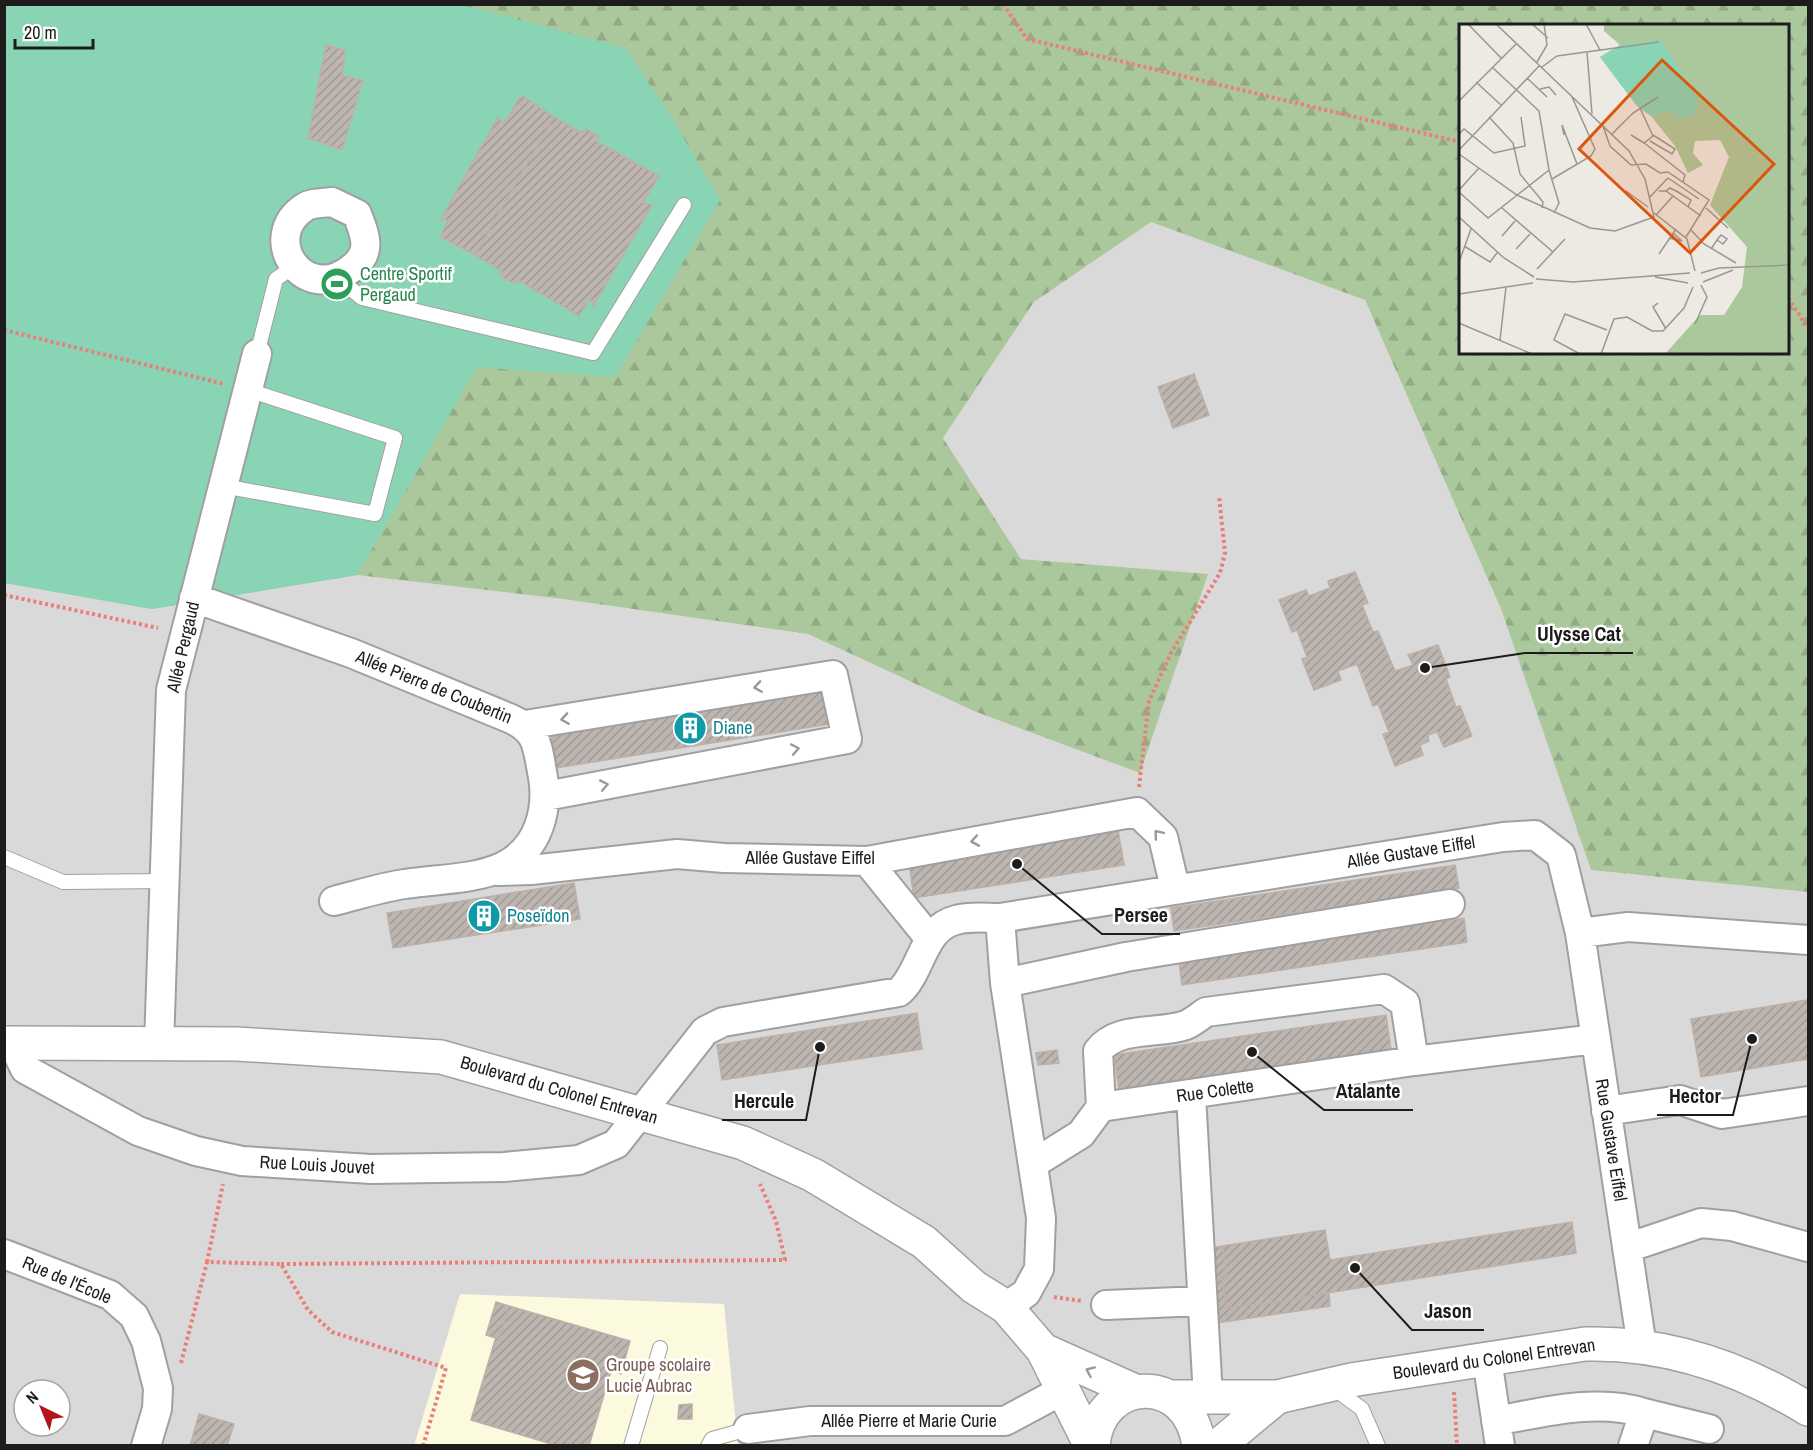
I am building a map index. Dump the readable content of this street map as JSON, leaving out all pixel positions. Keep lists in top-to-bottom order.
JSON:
{
  "streets": {
    "street": [
      "Allée Pergaud",
      "Allée Pierre de Coubertin",
      "Allée Gustave Eiffel",
      "Boulevard du Colonel Entrevan",
      "Rue Colette",
      "Rue Gustave Eiffel",
      "Rue Louis Jouvet",
      "Rue de l'École",
      "Allée Pierre et Marie Curie"
    ]
  },
  "crossings": [
    ["Allée Pergaud", "Allée Pierre de Coubertin"],
    ["Allée Pergaud", "Boulevard du Colonel Entrevan"],
    ["Allée Pierre de Coubertin", "Allée Gustave Eiffel"],
    ["Allée Gustave Eiffel", "Boulevard du Colonel Entrevan"],
    ["Allée Gustave Eiffel", "Rue Gustave Eiffel"],
    ["Allée Gustave Eiffel", "Rue Louis Jouvet"],
    ["Boulevard du Colonel Entrevan", "Rue Gustave Eiffel"],
    ["Boulevard du Colonel Entrevan", "Rue Louis Jouvet"],
    ["Boulevard du Colonel Entrevan", "Allée Pierre et Marie Curie"],
    ["Rue Colette", "Rue Gustave Eiffel"]
  ],
  "places": {
    "sports": ["Centre Sportif Pergaud"],
    "other": [
      "Ulysse Cat",
      "Persee",
      "Hector",
      "Hercule",
      "Atalante",
      "Jason"
    ],
    "building": ["Diane", "Poseïdon"],
    "school or university": ["Groupe scolaire Lucie Aubrac"]
  },
  "scale_bar": "20 m",
  "north": "top left"
}
